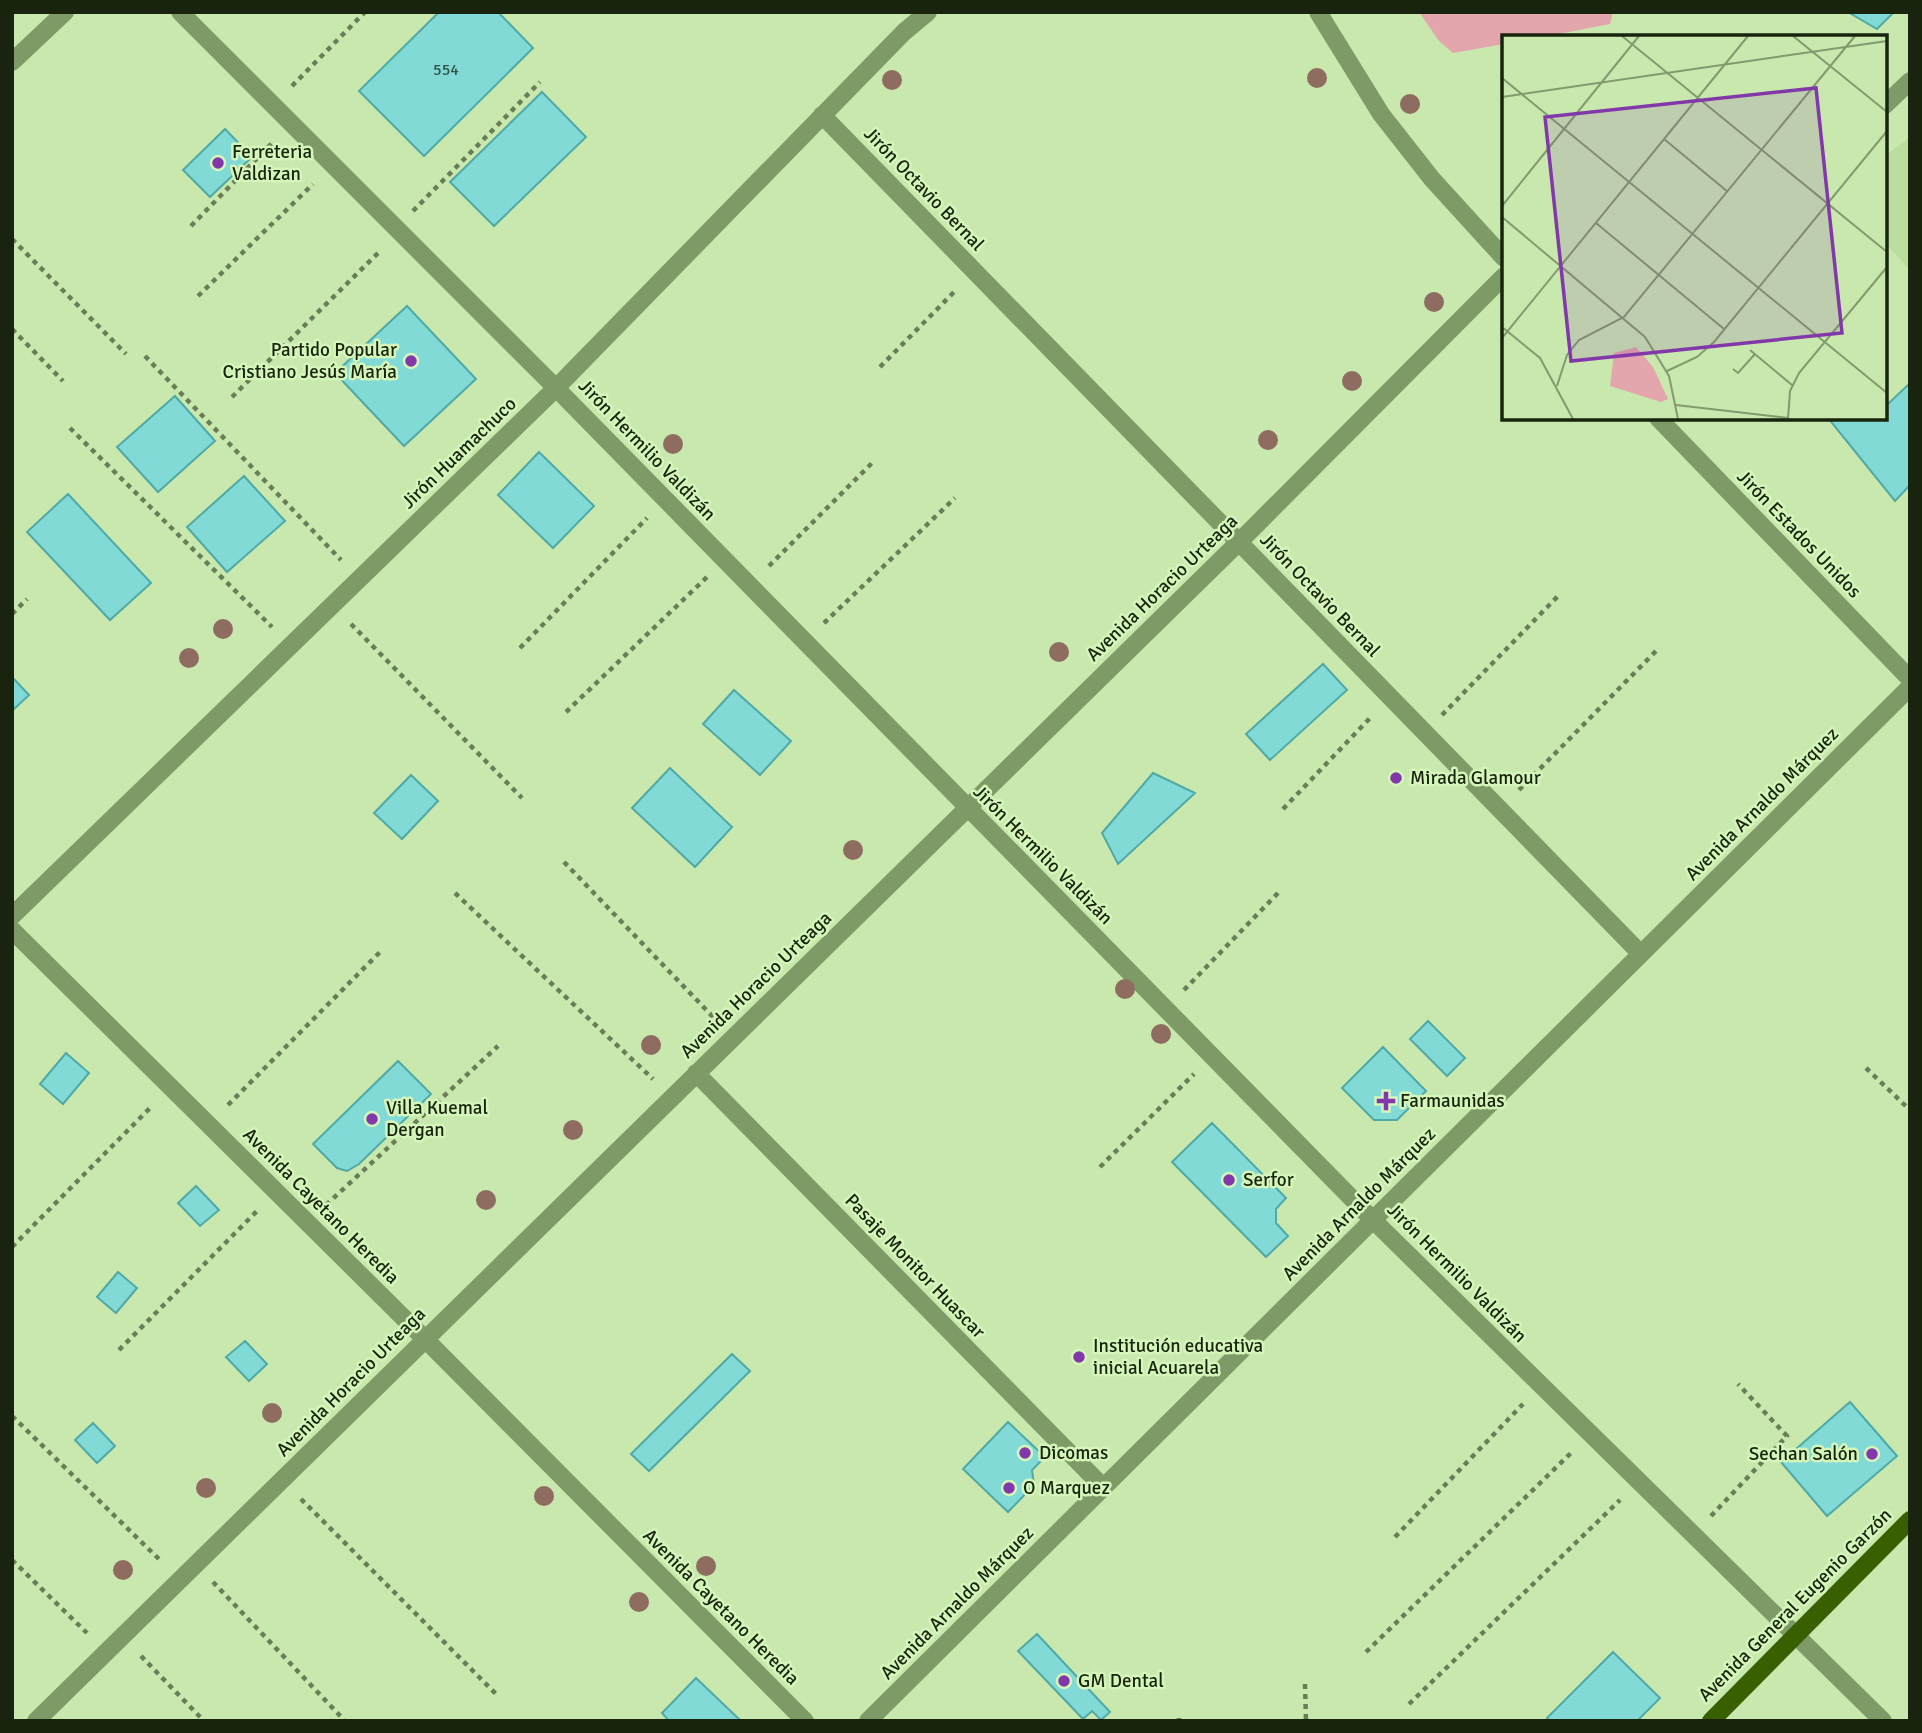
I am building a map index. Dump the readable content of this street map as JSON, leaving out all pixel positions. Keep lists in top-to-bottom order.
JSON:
{
  "streets": {
    "main road": ["Avenida General Eugenio Garzón"],
    "street": [
      "Jirón Octavio Bernal",
      "Jirón Hermilio Valdizán",
      "Jirón Huamachuco",
      "Jirón Estados Unidos",
      "Avenida Horacio Urteaga",
      "Avenida Arnaldo Márquez",
      "Avenida Cayetano Heredia",
      "Pasaje Monitor Huascar"
    ]
  },
  "crossings": [
    ["Jirón Octavio Bernal", "Jirón Huamachuco"],
    ["Jirón Octavio Bernal", "Avenida Horacio Urteaga"],
    ["Jirón Octavio Bernal", "Avenida Arnaldo Márquez"],
    ["Jirón Hermilio Valdizán", "Jirón Huamachuco"],
    ["Jirón Hermilio Valdizán", "Avenida Horacio Urteaga"],
    ["Jirón Hermilio Valdizán", "Avenida Arnaldo Márquez"],
    ["Jirón Hermilio Valdizán", "Avenida General Eugenio Garzón"],
    ["Avenida Horacio Urteaga", "Avenida Cayetano Heredia"],
    ["Avenida Horacio Urteaga", "Pasaje Monitor Huascar"],
    ["Avenida Arnaldo Márquez", "Pasaje Monitor Huascar"]
  ],
  "places": {
    "other": [
      "Ferreteria Valdizan",
      "Partido Popular Cristiano Jesús María",
      "Mirada Glamour",
      "Villa Kuemal Dergan",
      "Serfor",
      "Institución educativa inicial Acuarela",
      "Dicomas",
      "Sechan Salón",
      "O Marquez",
      "GM Dental"
    ],
    "health": ["Farmaunidas"]
  },
  "house_numbers": ["554"]
}
